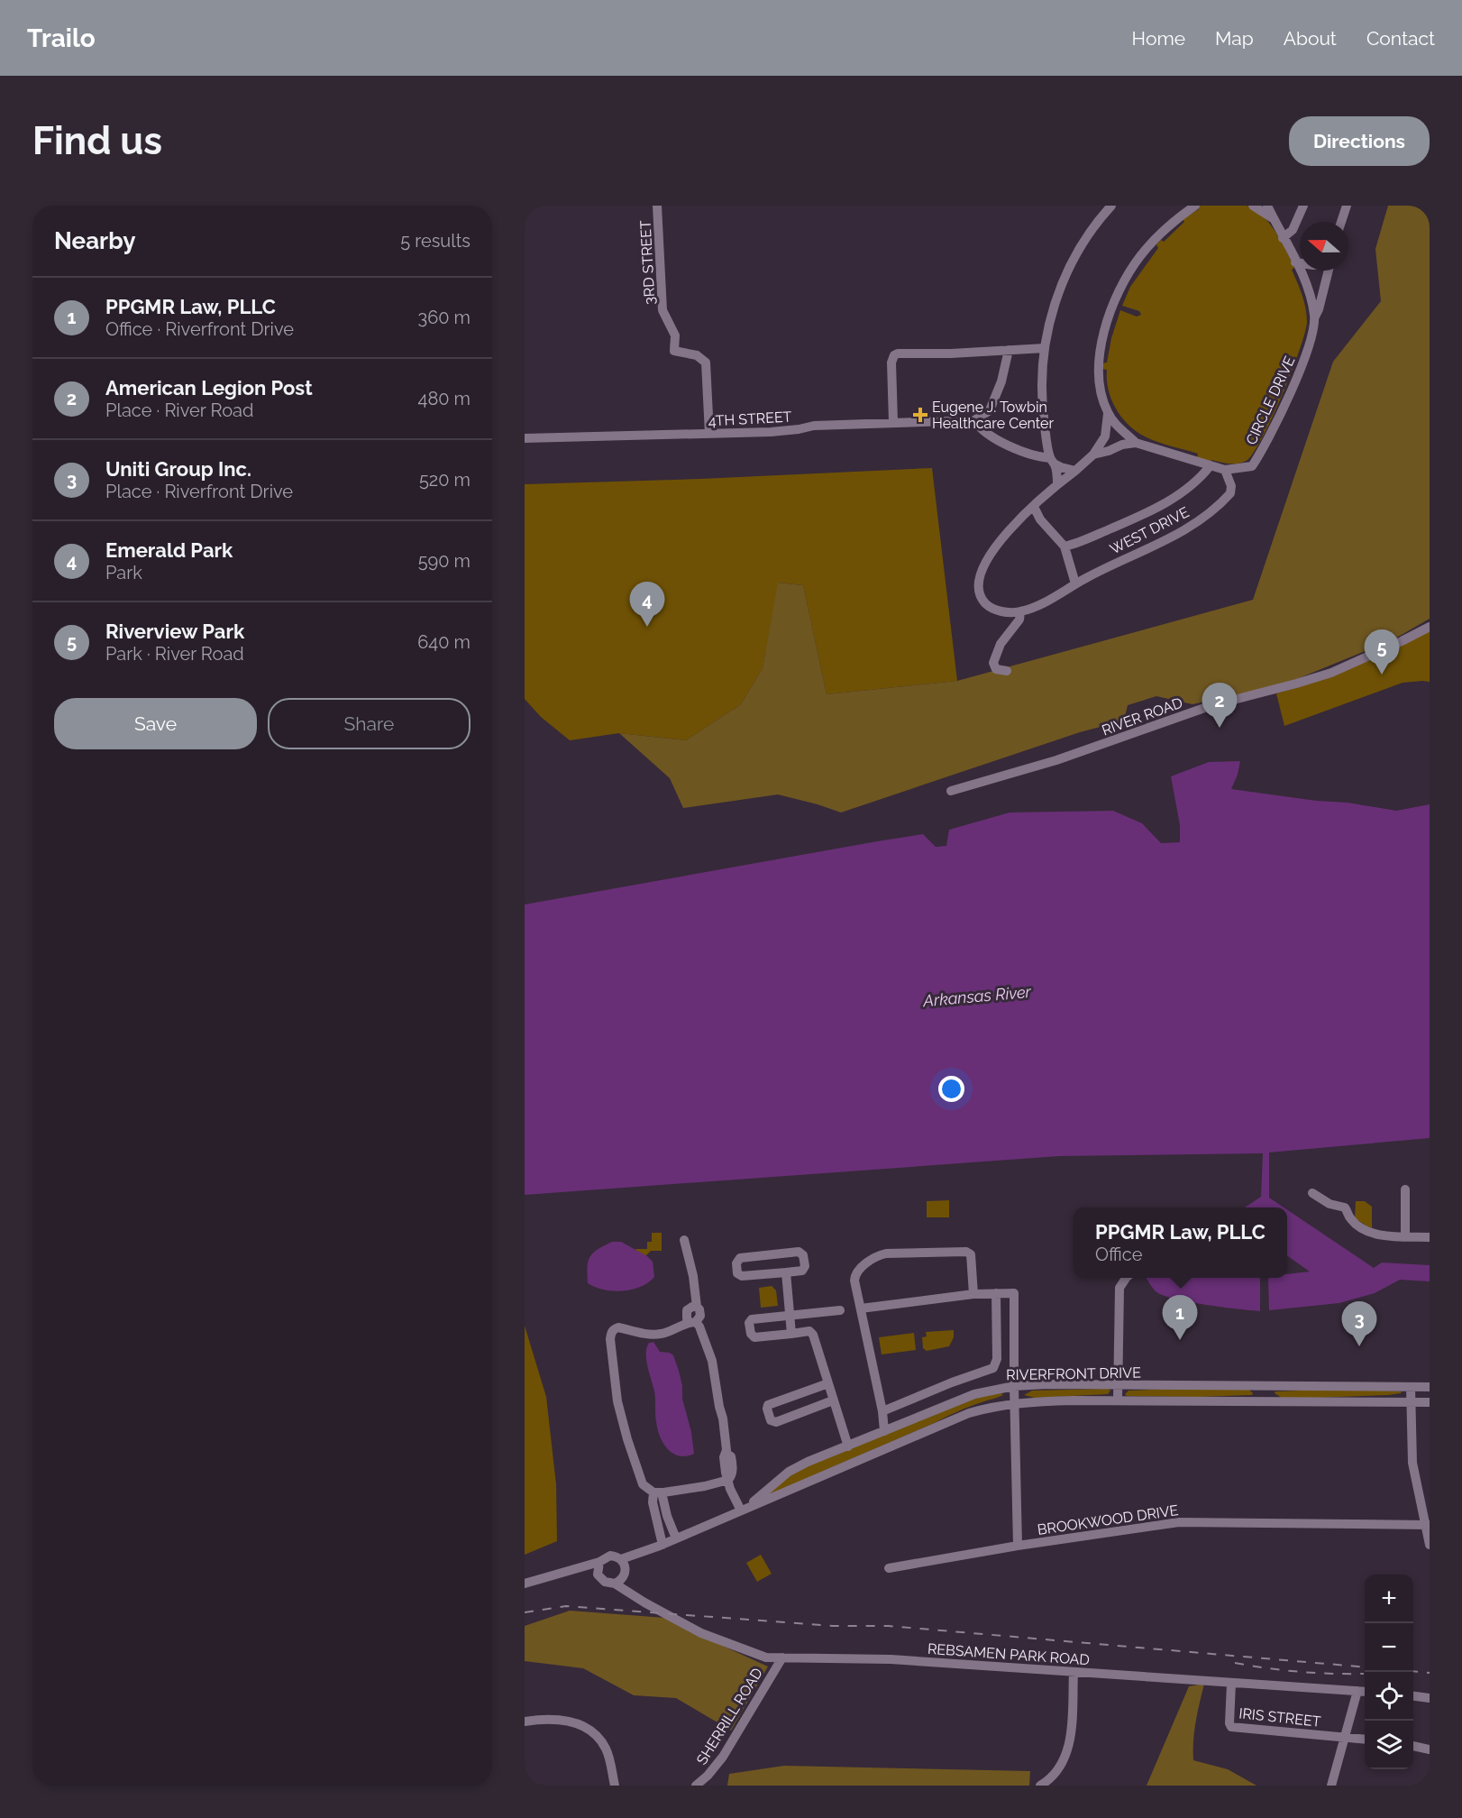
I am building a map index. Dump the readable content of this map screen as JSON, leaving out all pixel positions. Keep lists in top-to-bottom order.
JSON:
{
  "streets": {
    "street": [
      "3RD STREET",
      "CIRCLE DRIVE",
      "4TH STREET",
      "WEST DRIVE",
      "RIVER ROAD",
      "RIVERFRONT DRIVE",
      "BROOKWOOD DRIVE",
      "REBSAMEN PARK ROAD",
      "SHERRILL ROAD",
      "IRIS STREET"
    ]
  },
  "crossings": [
    ["3RD STREET", "4TH STREET"],
    ["CIRCLE DRIVE", "WEST DRIVE"],
    ["RIVERFRONT DRIVE", "REBSAMEN PARK ROAD"],
    ["REBSAMEN PARK ROAD", "SHERRILL ROAD"],
    ["REBSAMEN PARK ROAD", "IRIS STREET"]
  ],
  "water": ["Arkansas River"],
  "places": {
    "health": ["Eugene J. Towbin Healthcare Center"]
  },
  "north": "left",
  "page": {
    "header": "Trailo",
    "nav": [
      "Home",
      "Map",
      "About",
      "Contact"
    ],
    "buttons": [
      "Directions",
      ["Save", "Share"]
    ],
    "title": "Find us",
    "heading": ["Nearby", "5 results"],
    "list": [
      {
        "mark": "1",
        "name": "PPGMR Law, PLLC",
        "note": "Office · Riverfront Drive",
        "value": "360 m"
      },
      {
        "mark": "2",
        "name": "American Legion Post",
        "note": "Place · River Road",
        "value": "480 m"
      },
      {
        "mark": "3",
        "name": "Uniti Group Inc.",
        "note": "Place · Riverfront Drive",
        "value": "520 m"
      },
      {
        "mark": "4",
        "name": "Emerald Park",
        "note": "Park",
        "value": "590 m"
      },
      {
        "mark": "5",
        "name": "Riverview Park",
        "note": "Park · River Road",
        "value": "640 m"
      }
    ],
    "pins": [
      "4",
      "5",
      "2",
      "1",
      "3"
    ],
    "popup": ["PPGMR Law, PLLC", "Office"],
    "map_buttons": ["+", "−"]
  }
}
